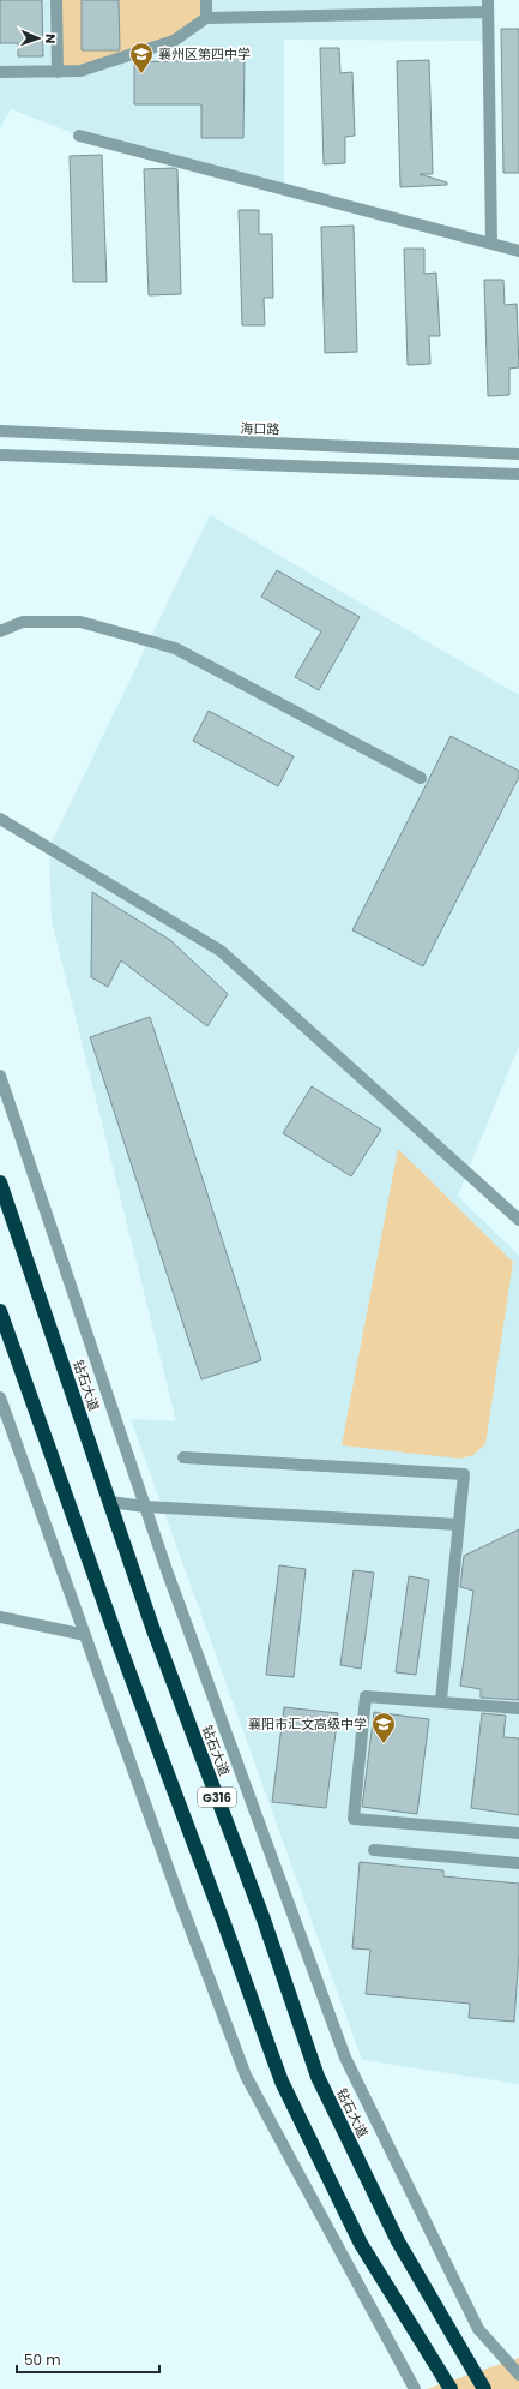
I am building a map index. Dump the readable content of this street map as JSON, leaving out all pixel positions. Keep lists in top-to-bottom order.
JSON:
{
  "streets": {
    "highway": ["钻石大道", "G316"],
    "street": ["海口路"]
  },
  "places": {
    "school or university": ["襄州区第四中学", "襄阳市汇文高级中学"]
  },
  "scale_bar": "50 m",
  "north": "right"
}
